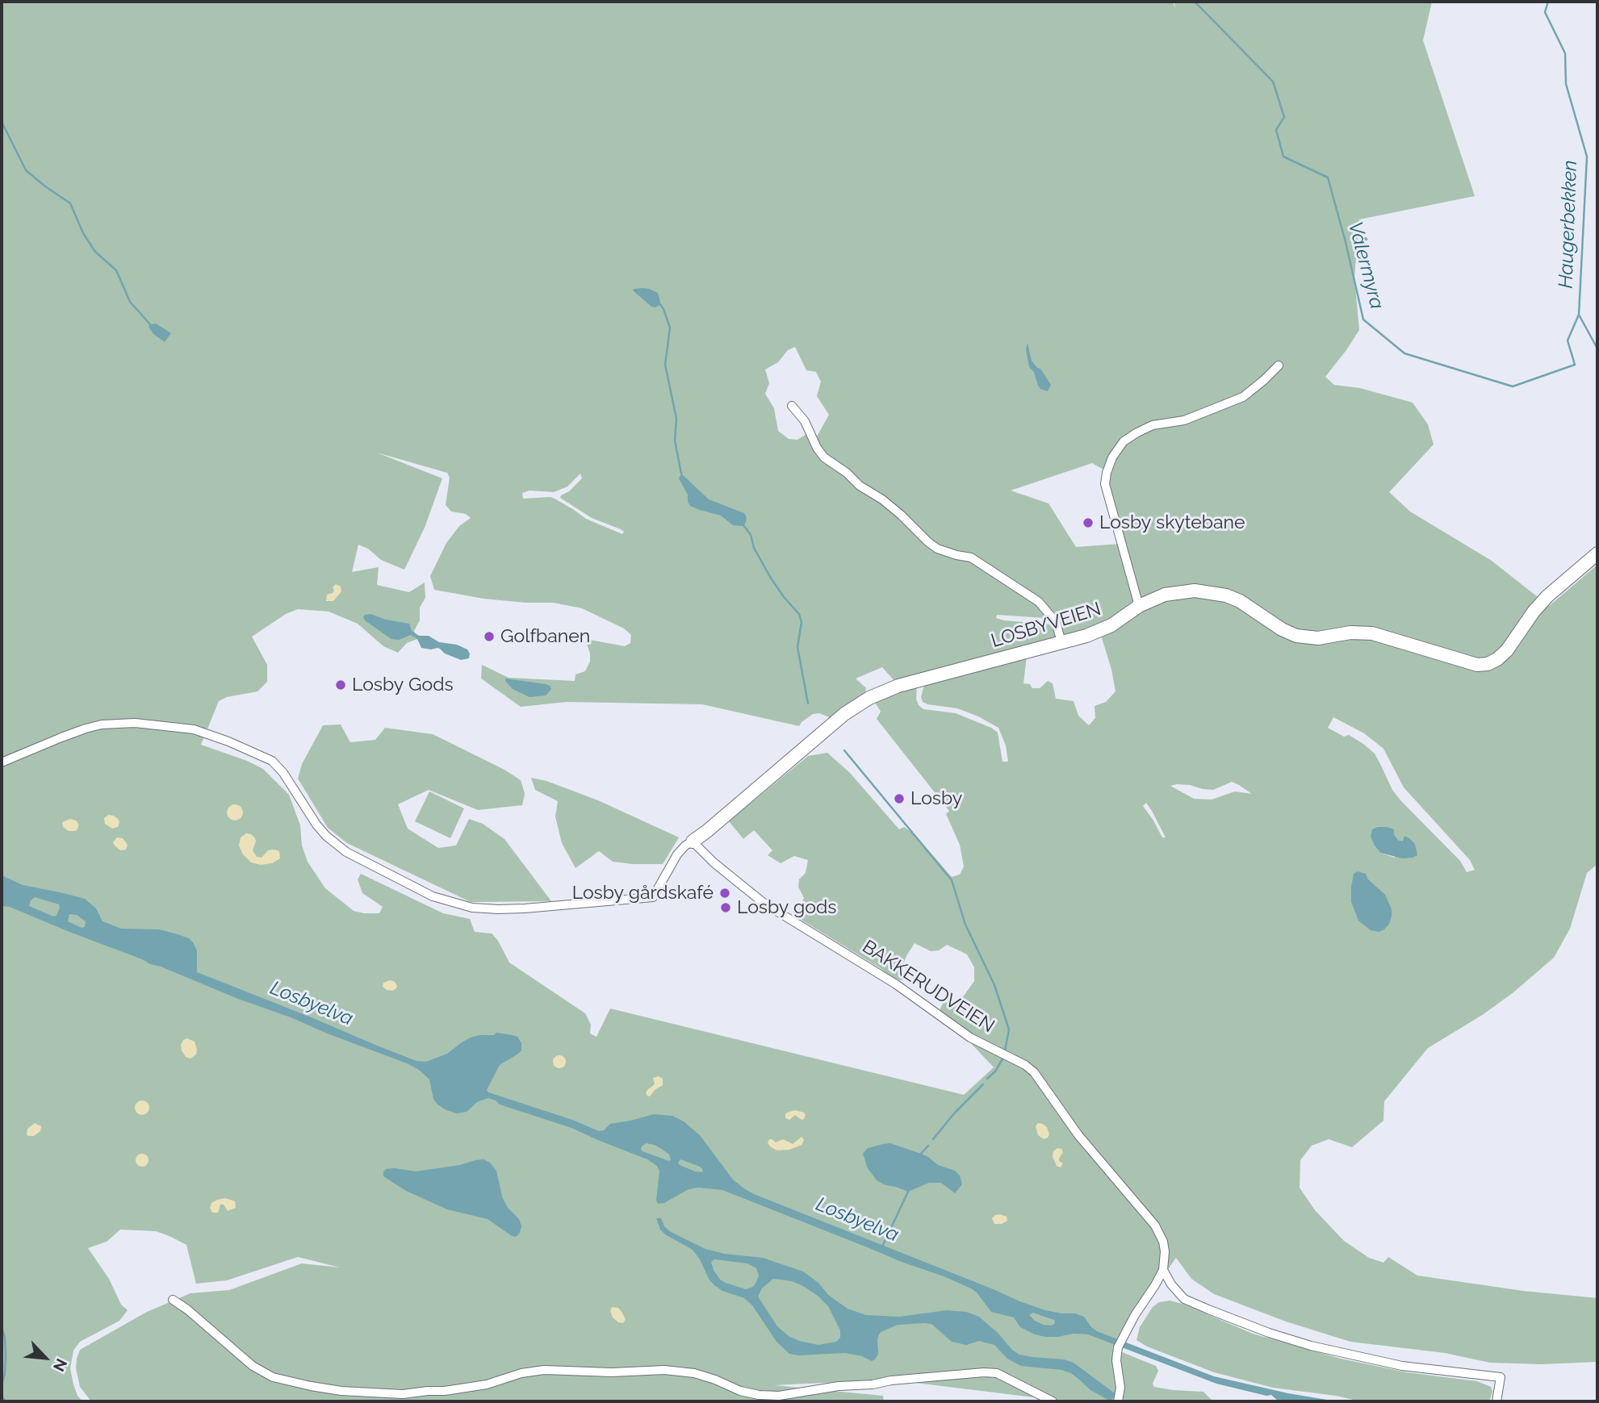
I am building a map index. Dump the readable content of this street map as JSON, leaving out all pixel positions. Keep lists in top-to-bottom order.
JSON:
{
  "streets": {
    "main road": ["LOSBYVEIEN"],
    "street": ["BAKKERUDVEIEN"]
  },
  "crossings": [
    ["LOSBYVEIEN", "BAKKERUDVEIEN"]
  ],
  "water": ["Haugerbekken", "Vålermyra", "Losbyelva"],
  "places": [
    "Losby skytebane",
    "Golfbanen",
    "Losby Gods",
    "Losby",
    "Losby gårdskafé",
    "Losby gods"
  ],
  "north": "bottom right"
}
